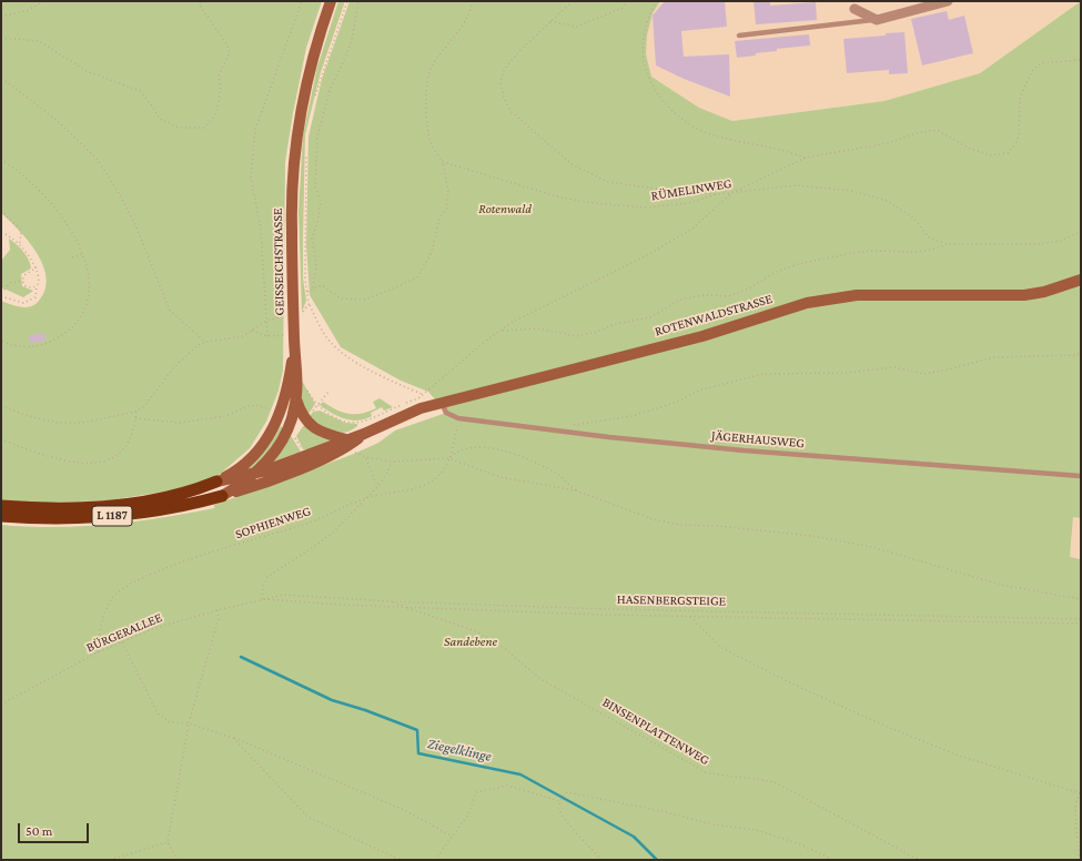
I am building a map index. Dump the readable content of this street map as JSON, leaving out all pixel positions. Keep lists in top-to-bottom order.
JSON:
{
  "streets": {
    "highway": ["ROTENWALDSTRASSE", "L 1187"],
    "main road": ["GEISSEICHSTRASSE"],
    "lane": ["JÄGERHAUSWEG"],
    "path": [
      "RÜMELINWEG",
      "SOPHIENWEG",
      "HASENBERGSTEIGE",
      "BÜRGERALLEE",
      "BINSENPLATTENWEG"
    ]
  },
  "crossings": [
    ["GEISSEICHSTRASSE", "ROTENWALDSTRASSE"],
    ["JÄGERHAUSWEG", "SOPHIENWEG"],
    ["SOPHIENWEG", "BÜRGERALLEE"],
    ["HASENBERGSTEIGE", "BÜRGERALLEE"],
    ["HASENBERGSTEIGE", "BINSENPLATTENWEG"]
  ],
  "water": ["Ziegelklinge"],
  "parks": ["Rotenwald", "Sandebene"],
  "scale_bar": "50 m"
}
